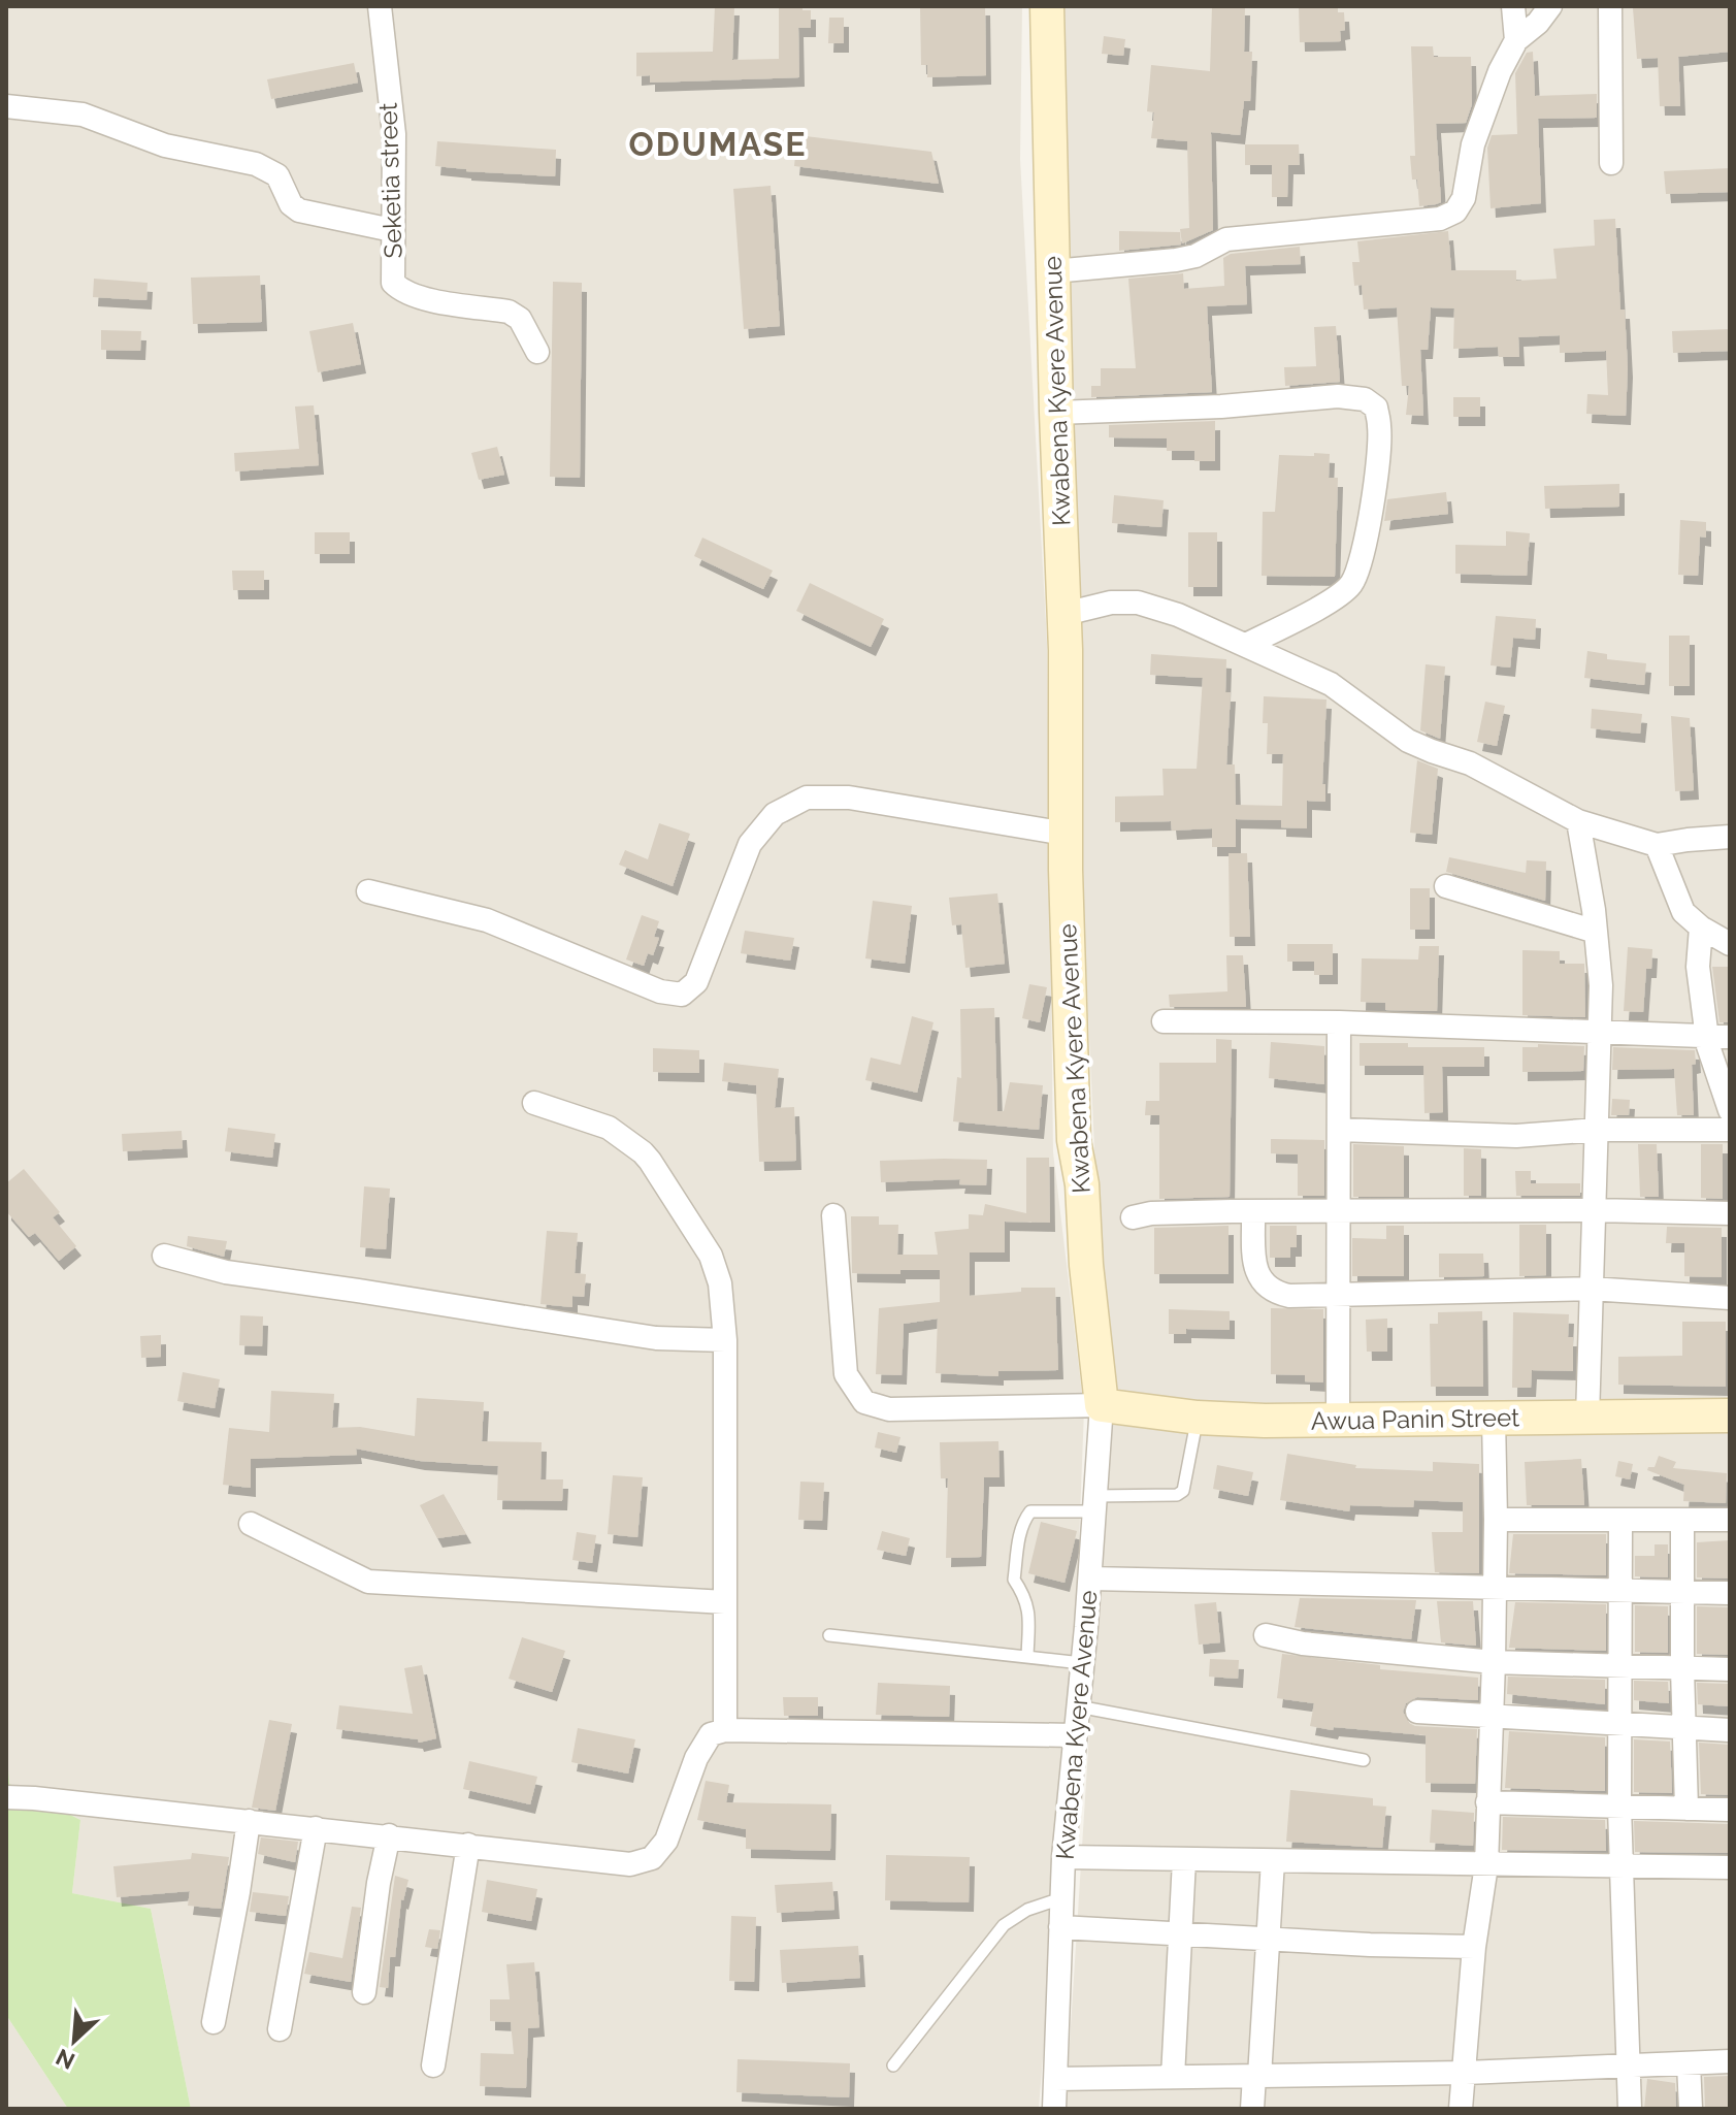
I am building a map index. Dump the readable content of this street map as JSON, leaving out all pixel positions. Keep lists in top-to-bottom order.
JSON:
{
  "streets": {
    "main road": ["Kwabena Kyere Avenue", "Awua Panin Street"],
    "street": ["Seketia street"]
  },
  "crossings": [
    ["Kwabena Kyere Avenue", "Awua Panin Street"]
  ],
  "districts": ["ODUMASE"],
  "north": "bottom left"
}
